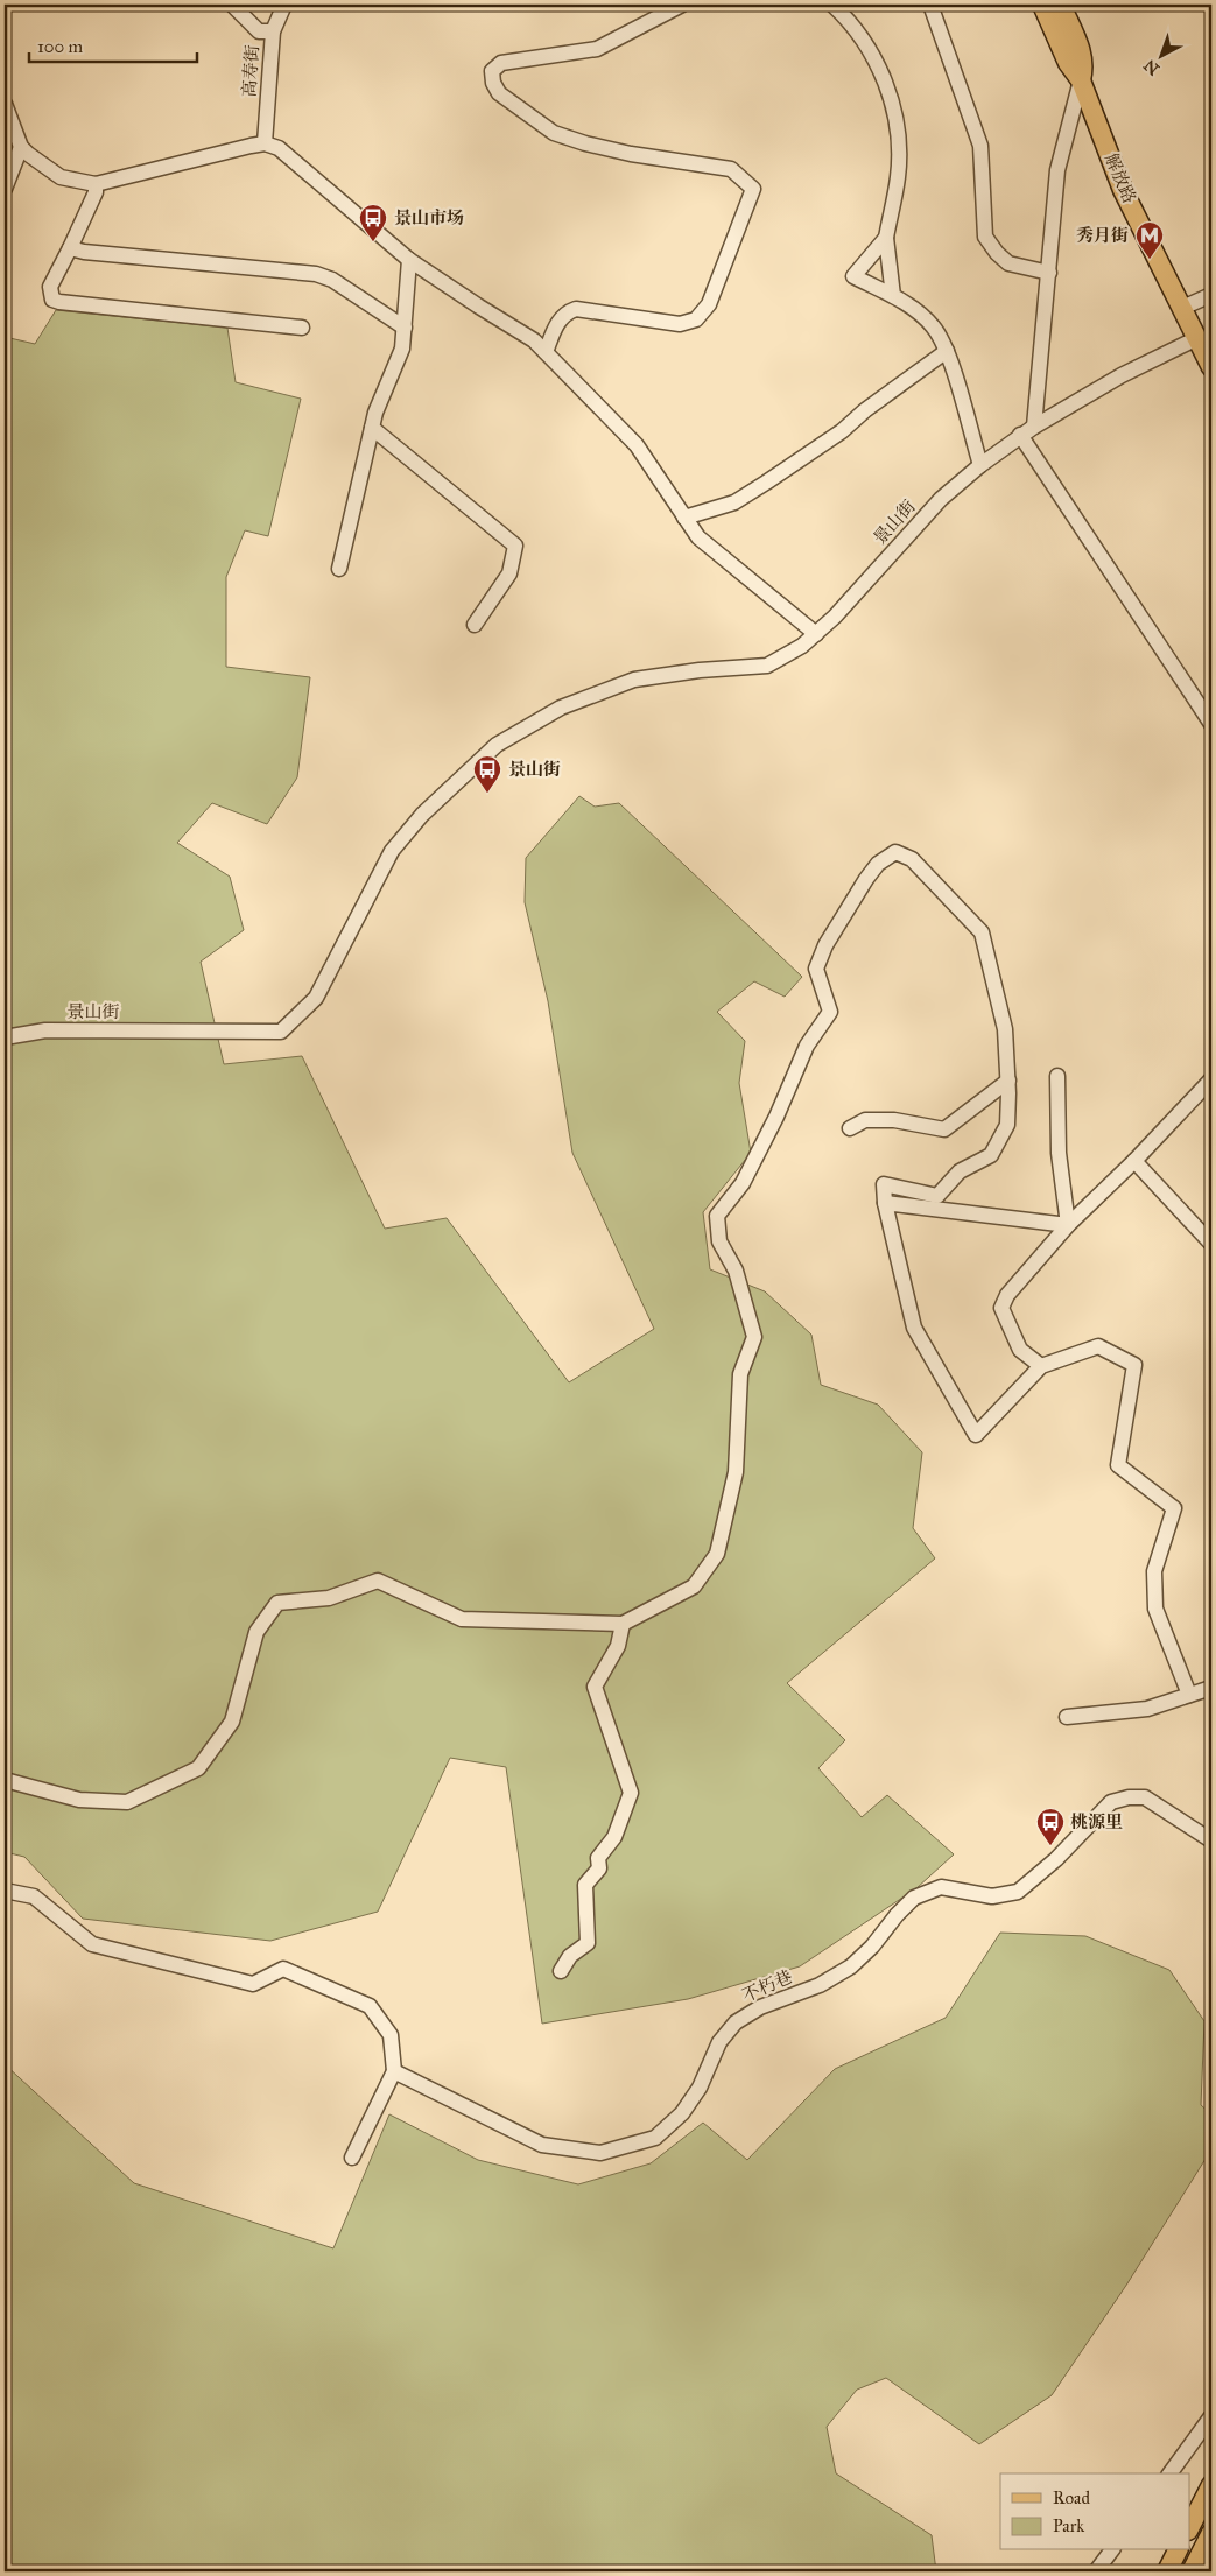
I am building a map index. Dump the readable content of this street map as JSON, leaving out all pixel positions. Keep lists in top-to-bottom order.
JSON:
{
  "streets": {
    "main road": ["解放路"],
    "street": ["高寿街", "景山街", "不朽巷"]
  },
  "crossings": [
    ["解放路", "景山街"]
  ],
  "places": {
    "bus stop": ["景山市场", "景山街", "桃源里"],
    "metro station": ["秀月街"]
  },
  "legend": ["Road", "Park"],
  "scale_bar": "100 m",
  "north": "bottom left"
}
